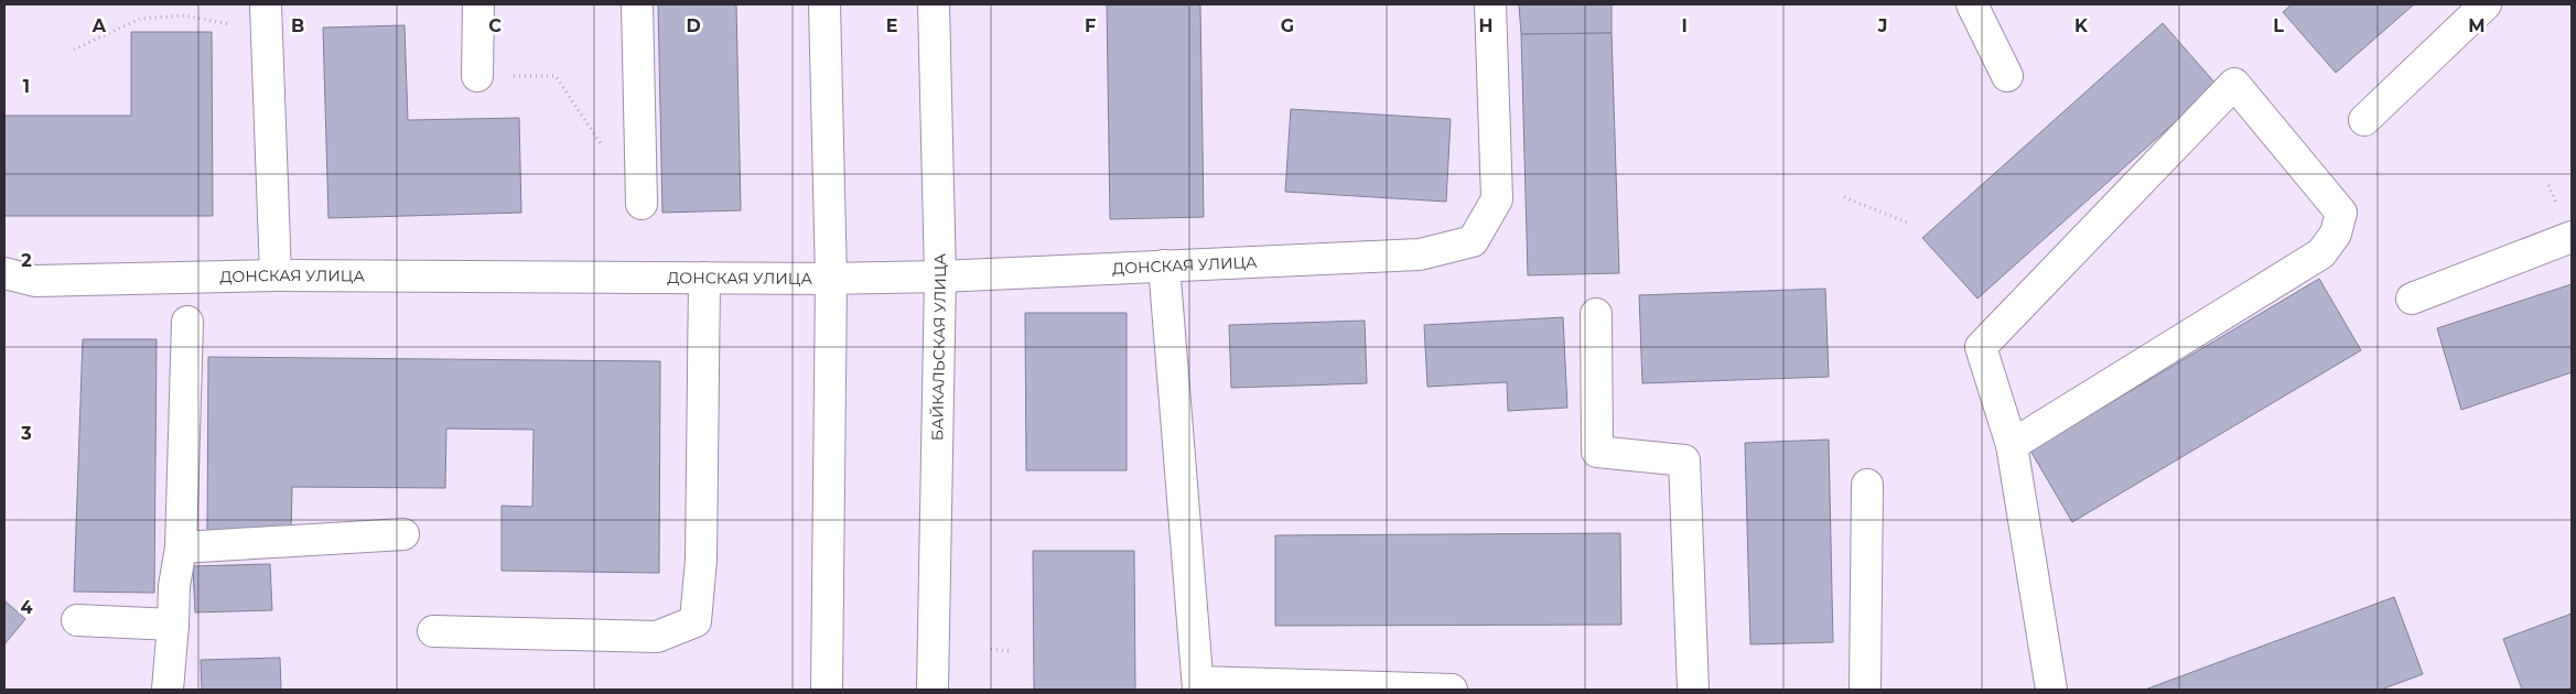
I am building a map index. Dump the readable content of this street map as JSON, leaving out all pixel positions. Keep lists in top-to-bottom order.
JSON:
{
  "streets": {
    "street": ["ДОНСКАЯ УЛИЦА", "БАЙКАЛЬСКАЯ УЛИЦА"]
  },
  "crossings": [
    ["ДОНСКАЯ УЛИЦА", "БАЙКАЛЬСКАЯ УЛИЦА"]
  ],
  "grid": {
    "columns": [
      "A",
      "B",
      "C",
      "D",
      "E",
      "F",
      "G",
      "H",
      "I",
      "J",
      "K",
      "L",
      "M"
    ],
    "rows": [
      "1",
      "2",
      "3",
      "4"
    ]
  }
}
